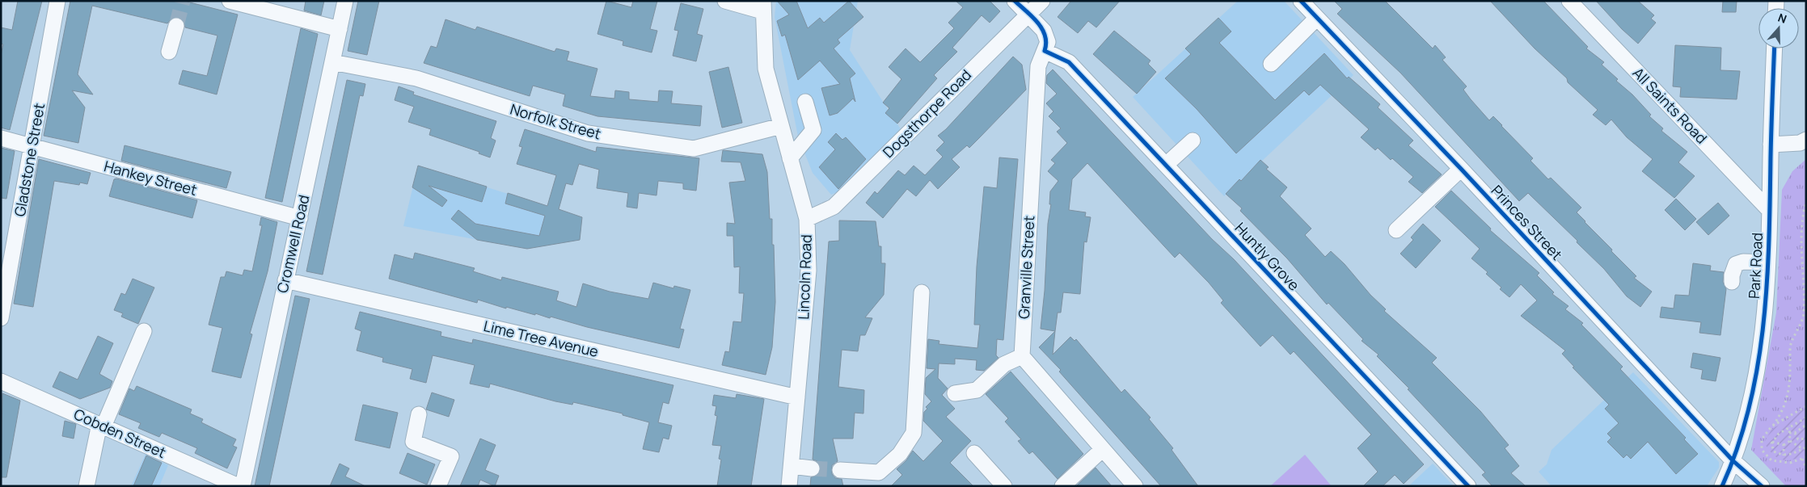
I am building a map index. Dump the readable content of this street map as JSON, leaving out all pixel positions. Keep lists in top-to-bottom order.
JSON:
{
  "streets": {
    "street": [
      "All Saints Road",
      "Dogsthorpe Road",
      "Norfolk Street",
      "Gladstone Street",
      "Hankey Street",
      "Princes Street",
      "Cromwell Road",
      "Huntly Grove",
      "Park Road",
      "Granville Street",
      "Lincoln Road",
      "Lime Tree Avenue",
      "Cobden Street"
    ]
  },
  "crossings": [
    ["All Saints Road", "Park Road"],
    ["Dogsthorpe Road", "Granville Street"],
    ["Dogsthorpe Road", "Lincoln Road"],
    ["Norfolk Street", "Cromwell Road"],
    ["Norfolk Street", "Lincoln Road"],
    ["Gladstone Street", "Hankey Street"],
    ["Hankey Street", "Cromwell Road"],
    ["Princes Street", "Park Road"],
    ["Cromwell Road", "Lime Tree Avenue"],
    ["Huntly Grove", "Granville Street"],
    ["Lincoln Road", "Lime Tree Avenue"]
  ],
  "north": "top"
}
